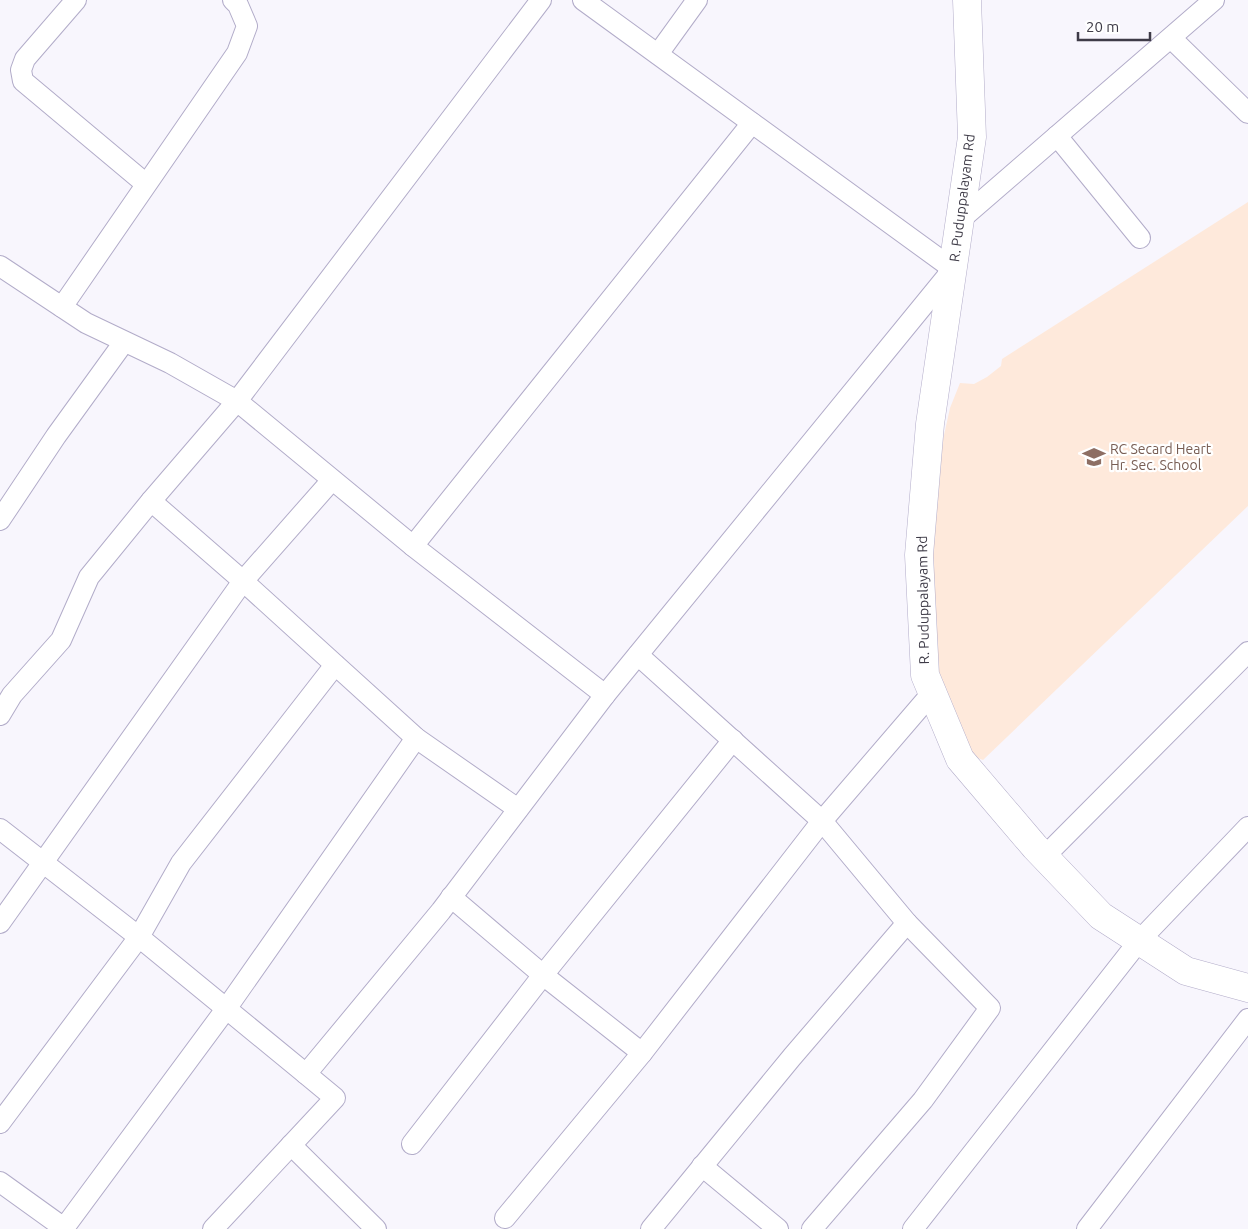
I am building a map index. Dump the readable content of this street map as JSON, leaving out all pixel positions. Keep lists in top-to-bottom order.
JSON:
{
  "streets": {
    "main road": ["R. Puduppalayam Rd"]
  },
  "places": {
    "school or university": ["RC Secard Heart Hr. Sec. School"]
  },
  "scale_bar": "20 m"
}
